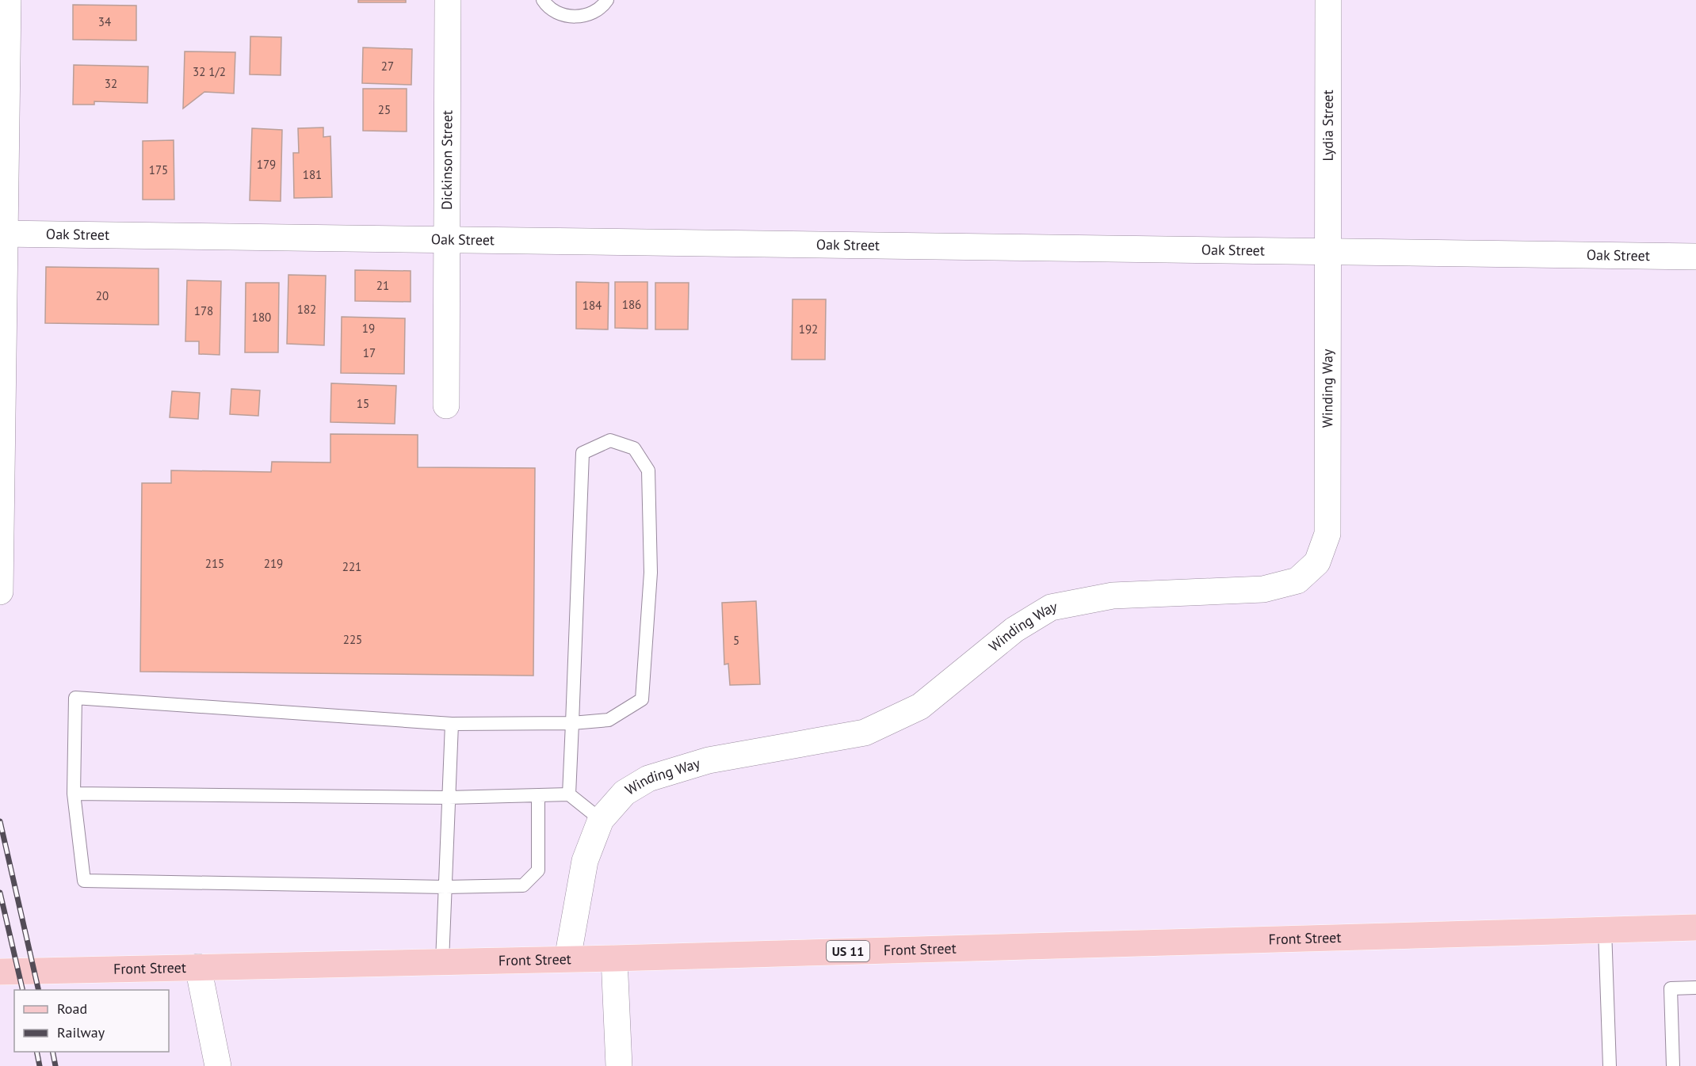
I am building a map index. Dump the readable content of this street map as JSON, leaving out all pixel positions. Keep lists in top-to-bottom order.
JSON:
{
  "streets": {
    "main road": ["Front Street", "US 11"],
    "street": [
      "Lydia Street",
      "Dickinson Street",
      "Oak Street",
      "Winding Way"
    ]
  },
  "crossings": [
    ["Lydia Street", "Oak Street"],
    ["Lydia Street", "Winding Way"],
    ["Dickinson Street", "Oak Street"],
    ["Oak Street", "Winding Way"],
    ["Winding Way", "Front Street"]
  ],
  "house_numbers": [
    "34",
    "27",
    "32 1/2",
    "32",
    "25",
    "179",
    "175",
    "181",
    "21",
    "20",
    "186",
    "184",
    "182",
    "178",
    "180",
    "19",
    "192",
    "17",
    "15",
    "215",
    "219",
    "221",
    "225",
    "5"
  ],
  "legend": ["Road", "Railway"]
}
